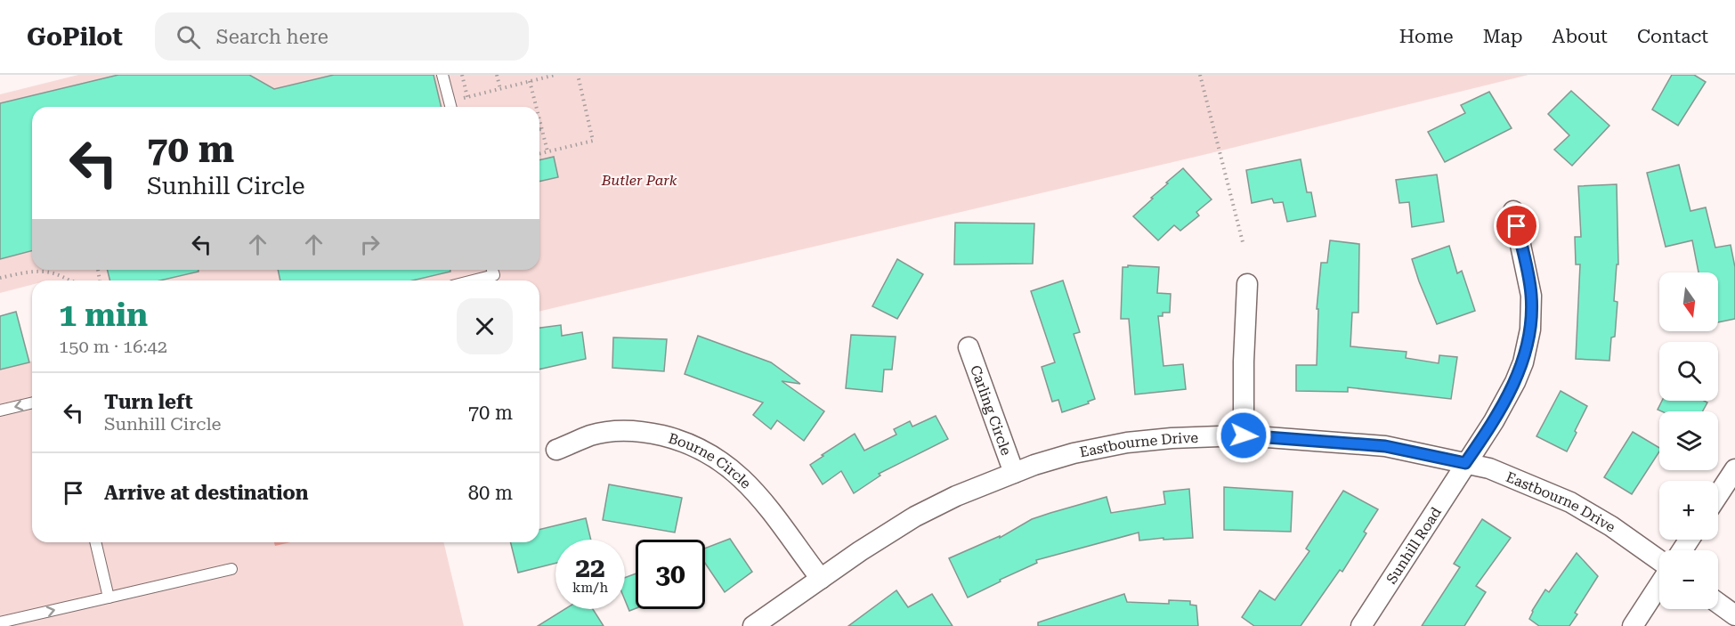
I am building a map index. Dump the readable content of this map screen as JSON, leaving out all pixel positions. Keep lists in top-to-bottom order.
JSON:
{
  "streets": {
    "street": [
      "Carling Circle",
      "Eastbourne Drive",
      "Bourne Circle",
      "Sunhill Road"
    ]
  },
  "crossings": [
    ["Carling Circle", "Eastbourne Drive"],
    ["Eastbourne Drive", "Bourne Circle"],
    ["Eastbourne Drive", "Sunhill Road"]
  ],
  "parks": ["Butler Park"],
  "north": "bottom",
  "page": {
    "header": "GoPilot",
    "search": "Search here",
    "nav": [
      "Home",
      "Map",
      "About",
      "Contact"
    ],
    "turn": ["70 m", "Sunhill Circle"],
    "map_buttons": ["+", "−"],
    "heading": ["1 min", "150 m · 16:42"],
    "list": [
      {
        "name": "Turn left",
        "note": "Sunhill Circle",
        "value": "70 m"
      },
      {
        "name": "Arrive at destination",
        "value": "80 m"
      }
    ],
    "speed": "22 km/h",
    "limit": "30"
  }
}
